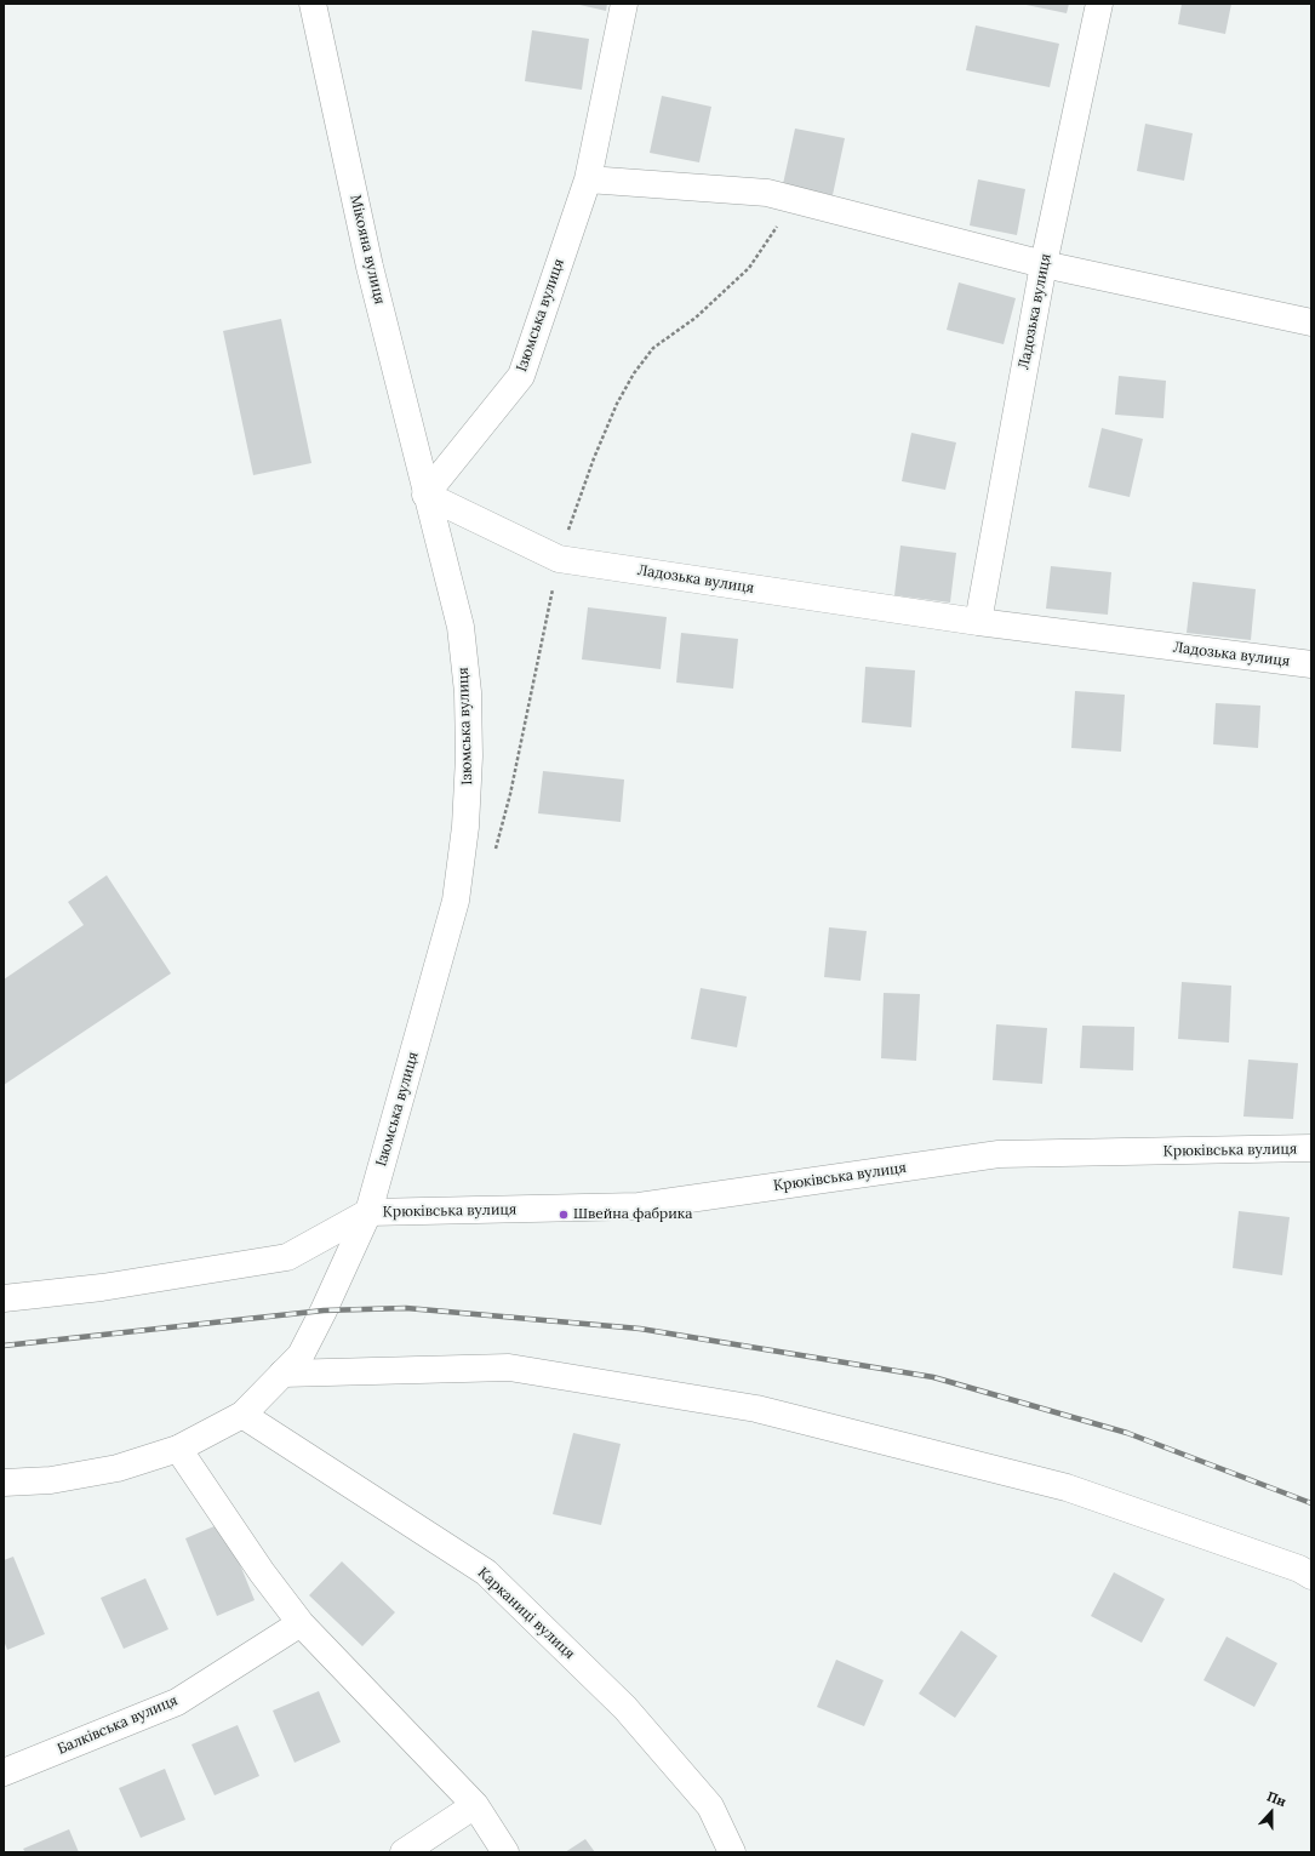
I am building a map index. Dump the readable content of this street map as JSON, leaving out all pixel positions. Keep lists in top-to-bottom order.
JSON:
{
  "streets": {
    "street": [
      "Мікояна вулиця",
      "Ладозька вулиця",
      "Ізюмська вулиця",
      "Крюківська вулиця",
      "Карканиці вулиця",
      "Балківська вулиця"
    ]
  },
  "crossings": [
    ["Мікояна вулиця", "Ладозька вулиця"],
    ["Мікояна вулиця", "Ізюмська вулиця"],
    ["Ладозька вулиця", "Ізюмська вулиця"],
    ["Ізюмська вулиця", "Крюківська вулиця"],
    ["Ізюмська вулиця", "Карканиці вулиця"]
  ],
  "places": ["Швейна фабрика"],
  "north": "top"
}
